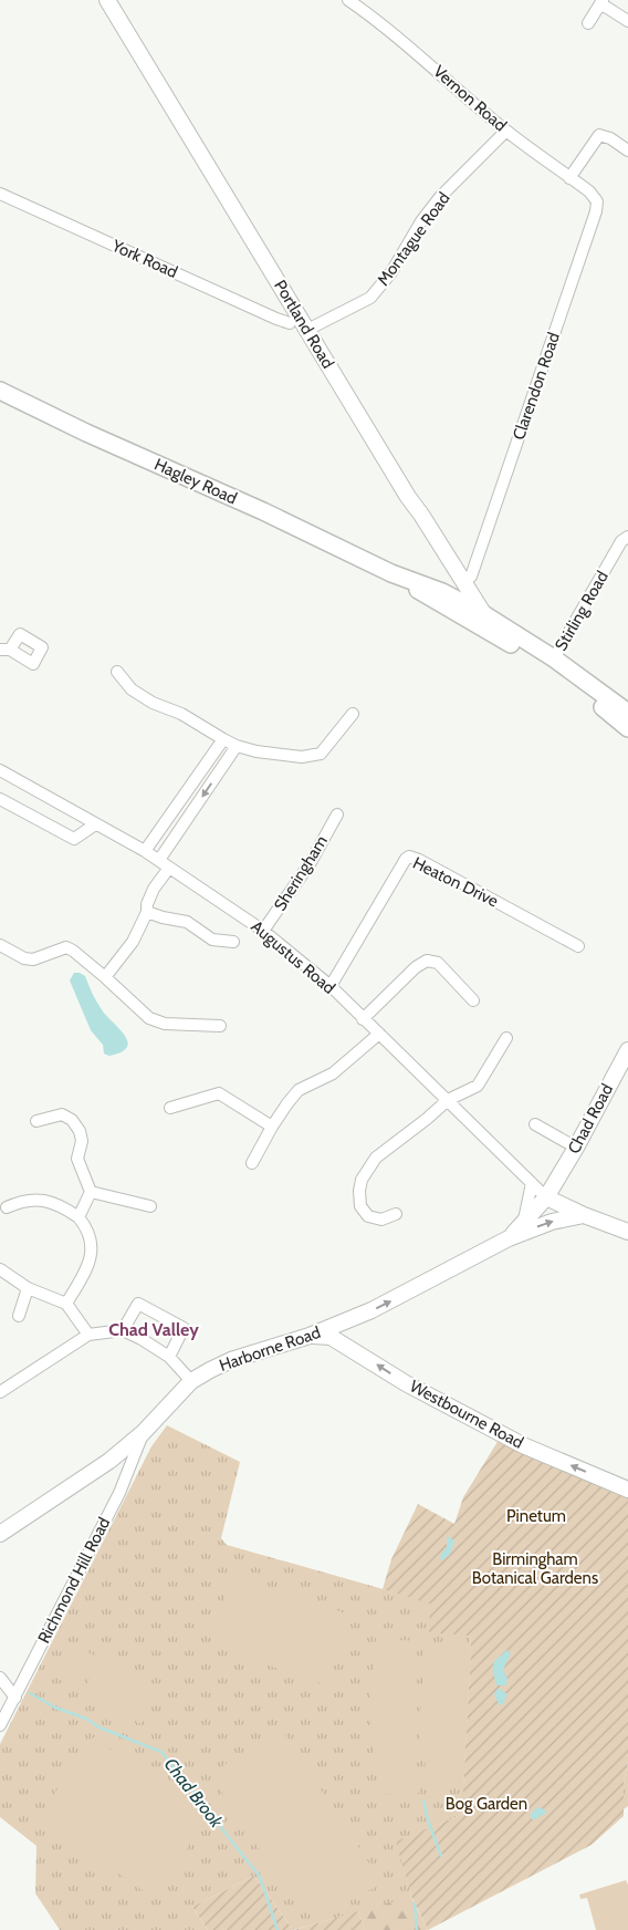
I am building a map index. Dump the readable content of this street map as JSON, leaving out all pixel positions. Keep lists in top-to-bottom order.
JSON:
{
  "streets": {
    "highway": ["Hagley Road"],
    "main road": [
      "Portland Road",
      "Chad Road",
      "Harborne Road",
      "Westbourne Road"
    ],
    "street": [
      "Vernon Road",
      "Montague Road",
      "York Road",
      "Clarendon Road",
      "Stirling Road",
      "Sheringham",
      "Heaton Drive",
      "Augustus Road",
      "Richmond Hill Road"
    ]
  },
  "crossings": [
    ["Vernon Road", "Montague Road"],
    ["Vernon Road", "Clarendon Road"],
    ["Montague Road", "Portland Road"],
    ["Portland Road", "Hagley Road"],
    ["Hagley Road", "Stirling Road"],
    ["Sheringham", "Augustus Road"],
    ["Heaton Drive", "Augustus Road"],
    ["Augustus Road", "Chad Road"],
    ["Augustus Road", "Harborne Road"],
    ["Chad Road", "Harborne Road"],
    ["Harborne Road", "Westbourne Road"],
    ["Harborne Road", "Richmond Hill Road"]
  ],
  "one_way": ["Harborne Road", "Westbourne Road"],
  "districts": ["Chad Valley"],
  "water": ["Chad Brook"],
  "parks": ["Pinetum", "Birmingham Botanical Gardens", "Bog Garden"]
}
